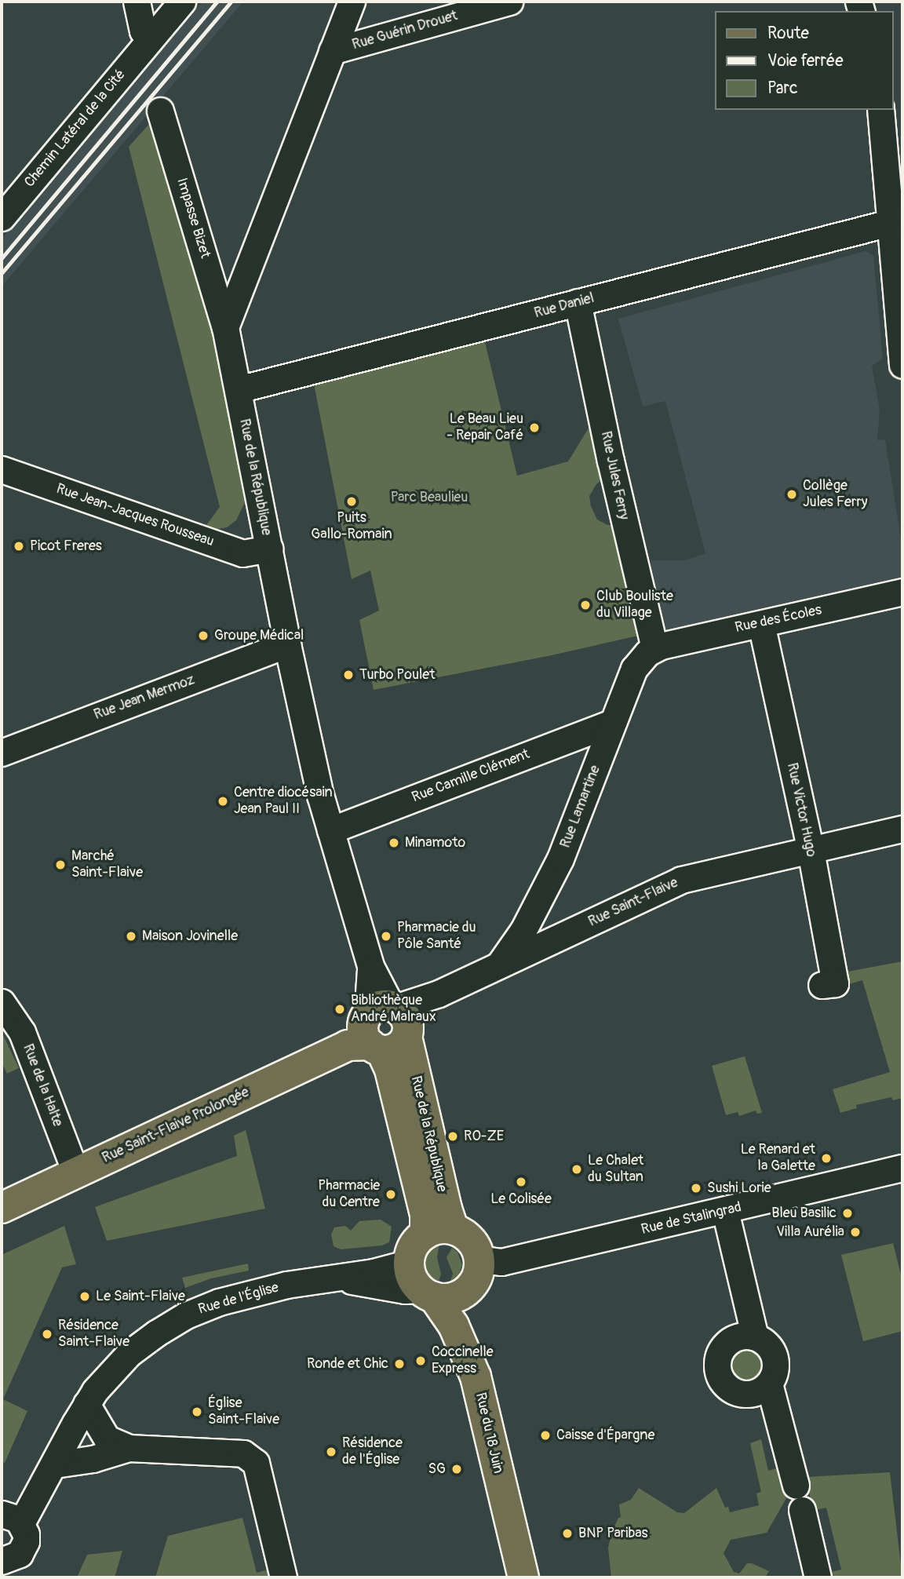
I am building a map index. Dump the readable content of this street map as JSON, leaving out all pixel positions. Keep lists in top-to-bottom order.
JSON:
{
  "streets": {
    "main road": ["Rue de la République", "Rue Saint-Flaive Prolongée", "Rue du 18 Juin"],
    "street": [
      "Rue Guérin Drouet",
      "Chemin Latéral de la Cité",
      "Impasse Bizet",
      "Rue Daniel",
      "Rue Jules Ferry",
      "Rue Jean-Jacques Rousseau",
      "Rue des Écoles",
      "Rue Jean Mermoz",
      "Rue Camille Clément",
      "Rue Lamartine",
      "Rue Victor Hugo",
      "Rue Saint-Flaive",
      "Rue de la Halte",
      "Rue de Stalingrad",
      "Rue de l'Église"
    ]
  },
  "crossings": [
    ["Impasse Bizet", "Rue de la République"],
    ["Rue Daniel", "Rue Jules Ferry"],
    ["Rue Daniel", "Rue de la République"],
    ["Rue Jules Ferry", "Rue des Écoles"],
    ["Rue Jules Ferry", "Rue Lamartine"],
    ["Rue de la République", "Rue Jean-Jacques Rousseau"],
    ["Rue de la République", "Rue Jean Mermoz"],
    ["Rue de la République", "Rue Camille Clément"],
    ["Rue de la République", "Rue Saint-Flaive"],
    ["Rue de la République", "Rue Saint-Flaive Prolongée"],
    ["Rue de la République", "Rue de Stalingrad"],
    ["Rue de la République", "Rue de l'Église"],
    ["Rue de la République", "Rue du 18 Juin"],
    ["Rue des Écoles", "Rue Lamartine"],
    ["Rue des Écoles", "Rue Victor Hugo"],
    ["Rue Camille Clément", "Rue Lamartine"],
    ["Rue Lamartine", "Rue Saint-Flaive"],
    ["Rue Victor Hugo", "Rue Saint-Flaive"],
    ["Rue Saint-Flaive", "Rue Saint-Flaive Prolongée"],
    ["Rue de la Halte", "Rue Saint-Flaive Prolongée"],
    ["Rue de Stalingrad", "Rue de l'Église"],
    ["Rue de Stalingrad", "Rue du 18 Juin"],
    ["Rue de l'Église", "Rue du 18 Juin"]
  ],
  "parks": ["Parc Beaulieu"],
  "places": [
    "Le Beau Lieu - Repair Café",
    "Collège Jules Ferry",
    "Puits Gallo-Romain",
    "Picot Freres",
    "Club Bouliste du Village",
    "Groupe Médical",
    "Turbo Poulet",
    "Centre diocésain Jean Paul II",
    "Minamoto",
    "Marché Saint-Flaive",
    "Maison Jovinelle",
    "Pharmacie du Pôle Santé",
    "Bibliothèque André Malraux",
    "RO-ZE",
    "Le Renard et la Galette",
    "Le Chalet du Sultan",
    "Le Colisée",
    "Sushi Lorie",
    "Pharmacie du Centre",
    "Bleu Basilic",
    "Villa Aurélia",
    "Le Saint-Flaive",
    "Résidence Saint-Flaive",
    "Coccinelle Express",
    "Ronde et Chic",
    "Église Saint-Flaive",
    "Caisse d'Épargne",
    "Résidence de l'Église",
    "SG",
    "BNP Paribas"
  ],
  "legend": ["Route", "Voie ferrée", "Parc"]
}
